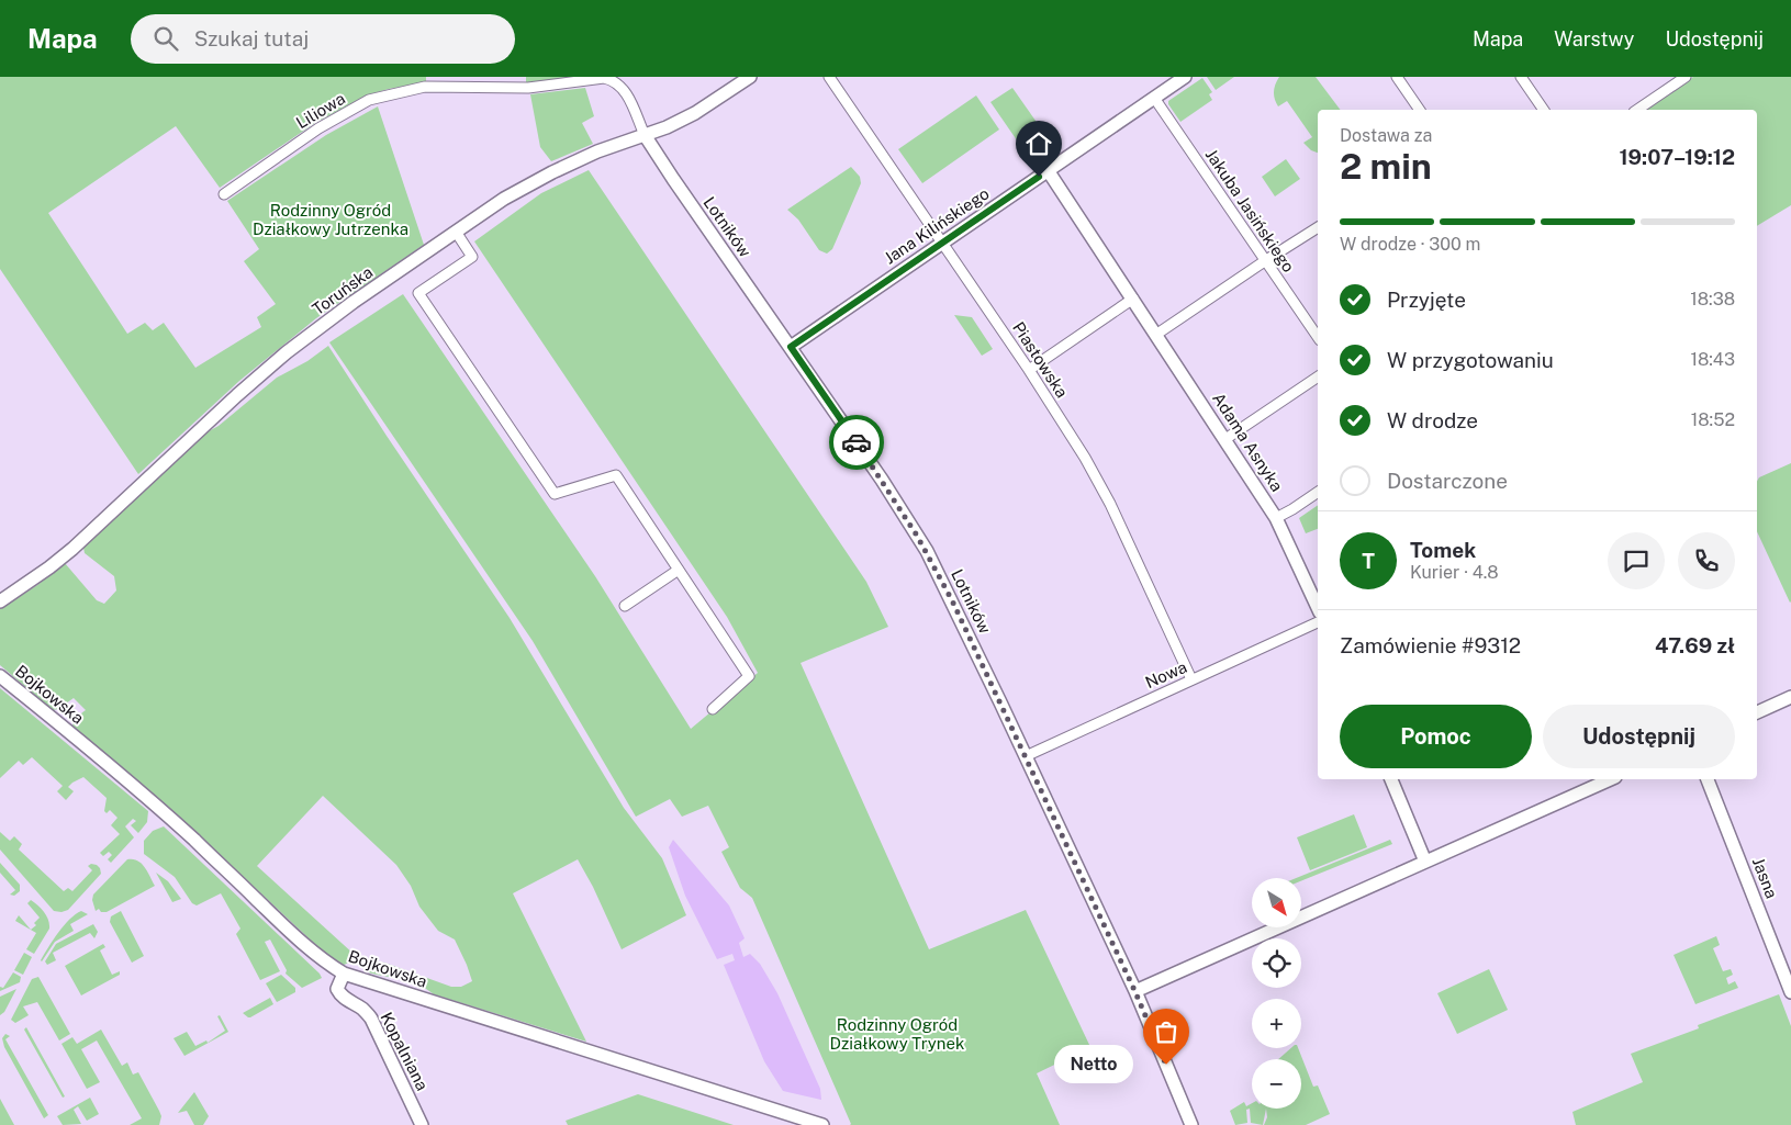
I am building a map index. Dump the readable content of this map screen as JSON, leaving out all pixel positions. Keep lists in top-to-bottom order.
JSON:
{
  "streets": {
    "street": [
      "Liliowa",
      "Jakuba Jasińskiego",
      "Jana Kilińskiego",
      "Lotników",
      "Toruńska",
      "Piastowska",
      "Adama Asnyka",
      "Nowa",
      "Bojkowska",
      "Jasna",
      "Kopalniana"
    ]
  },
  "crossings": [
    ["Liliowa", "Lotników"],
    ["Liliowa", "Toruńska"],
    ["Jakuba Jasińskiego", "Jana Kilińskiego"],
    ["Jana Kilińskiego", "Lotników"],
    ["Jana Kilińskiego", "Piastowska"],
    ["Jana Kilińskiego", "Adama Asnyka"],
    ["Lotników", "Toruńska"],
    ["Lotników", "Nowa"],
    ["Piastowska", "Nowa"],
    ["Bojkowska", "Kopalniana"]
  ],
  "parks": ["Rodzinny Ogród Działkowy Jutrzenka", "Rodzinny Ogród Działkowy Trynek"],
  "places": ["Netto"],
  "north": "bottom right",
  "page": {
    "header": "Mapa",
    "search": "Szukaj tutaj",
    "nav": ["Mapa", "Warstwy", "Udostępnij"],
    "heading": ["2 min", "Dostawa za", "19:07–19:12"],
    "panel": [
      "Tomek",
      "Kurier · 4.8",
      "Zamówienie #9312",
      "47.69 zł"
    ],
    "bar": "W drodze · 300 m",
    "list": [
      ["Przyjęte", "18:38"],
      ["W przygotowaniu", "18:43"],
      ["W drodze", "18:52"],
      "Dostarczone"
    ],
    "round": "T",
    "buttons": ["Pomoc", "Udostępnij"],
    "map_buttons": ["+", "−"],
    "bubble": "Netto"
  }
}
